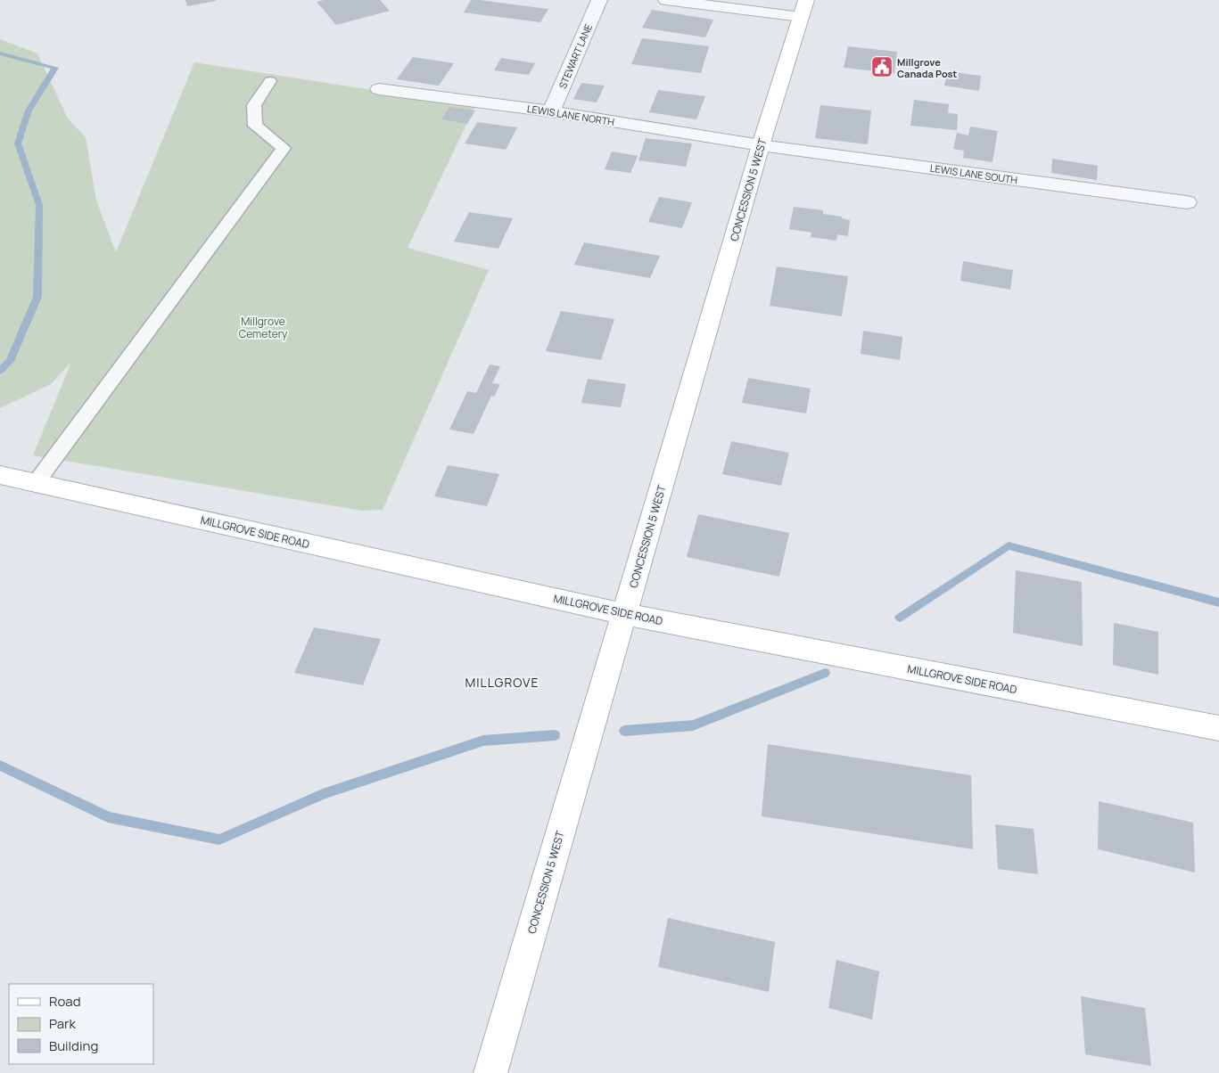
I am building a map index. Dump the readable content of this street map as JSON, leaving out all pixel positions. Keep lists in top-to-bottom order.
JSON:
{
  "streets": {
    "main road": ["CONCESSION 5 WEST", "MILLGROVE SIDE ROAD"],
    "street": ["STEWART LANE", "LEWIS LANE NORTH", "LEWIS LANE SOUTH"]
  },
  "crossings": [
    ["STEWART LANE", "LEWIS LANE NORTH"],
    ["LEWIS LANE NORTH", "LEWIS LANE SOUTH"],
    ["LEWIS LANE NORTH", "CONCESSION 5 WEST"],
    ["LEWIS LANE SOUTH", "CONCESSION 5 WEST"],
    ["CONCESSION 5 WEST", "MILLGROVE SIDE ROAD"]
  ],
  "districts": ["MILLGROVE"],
  "parks": ["Millgrove Cemetery"],
  "places": {
    "public building": ["Millgrove Canada Post"]
  },
  "legend": ["Road", "Park", "Building"]
}
